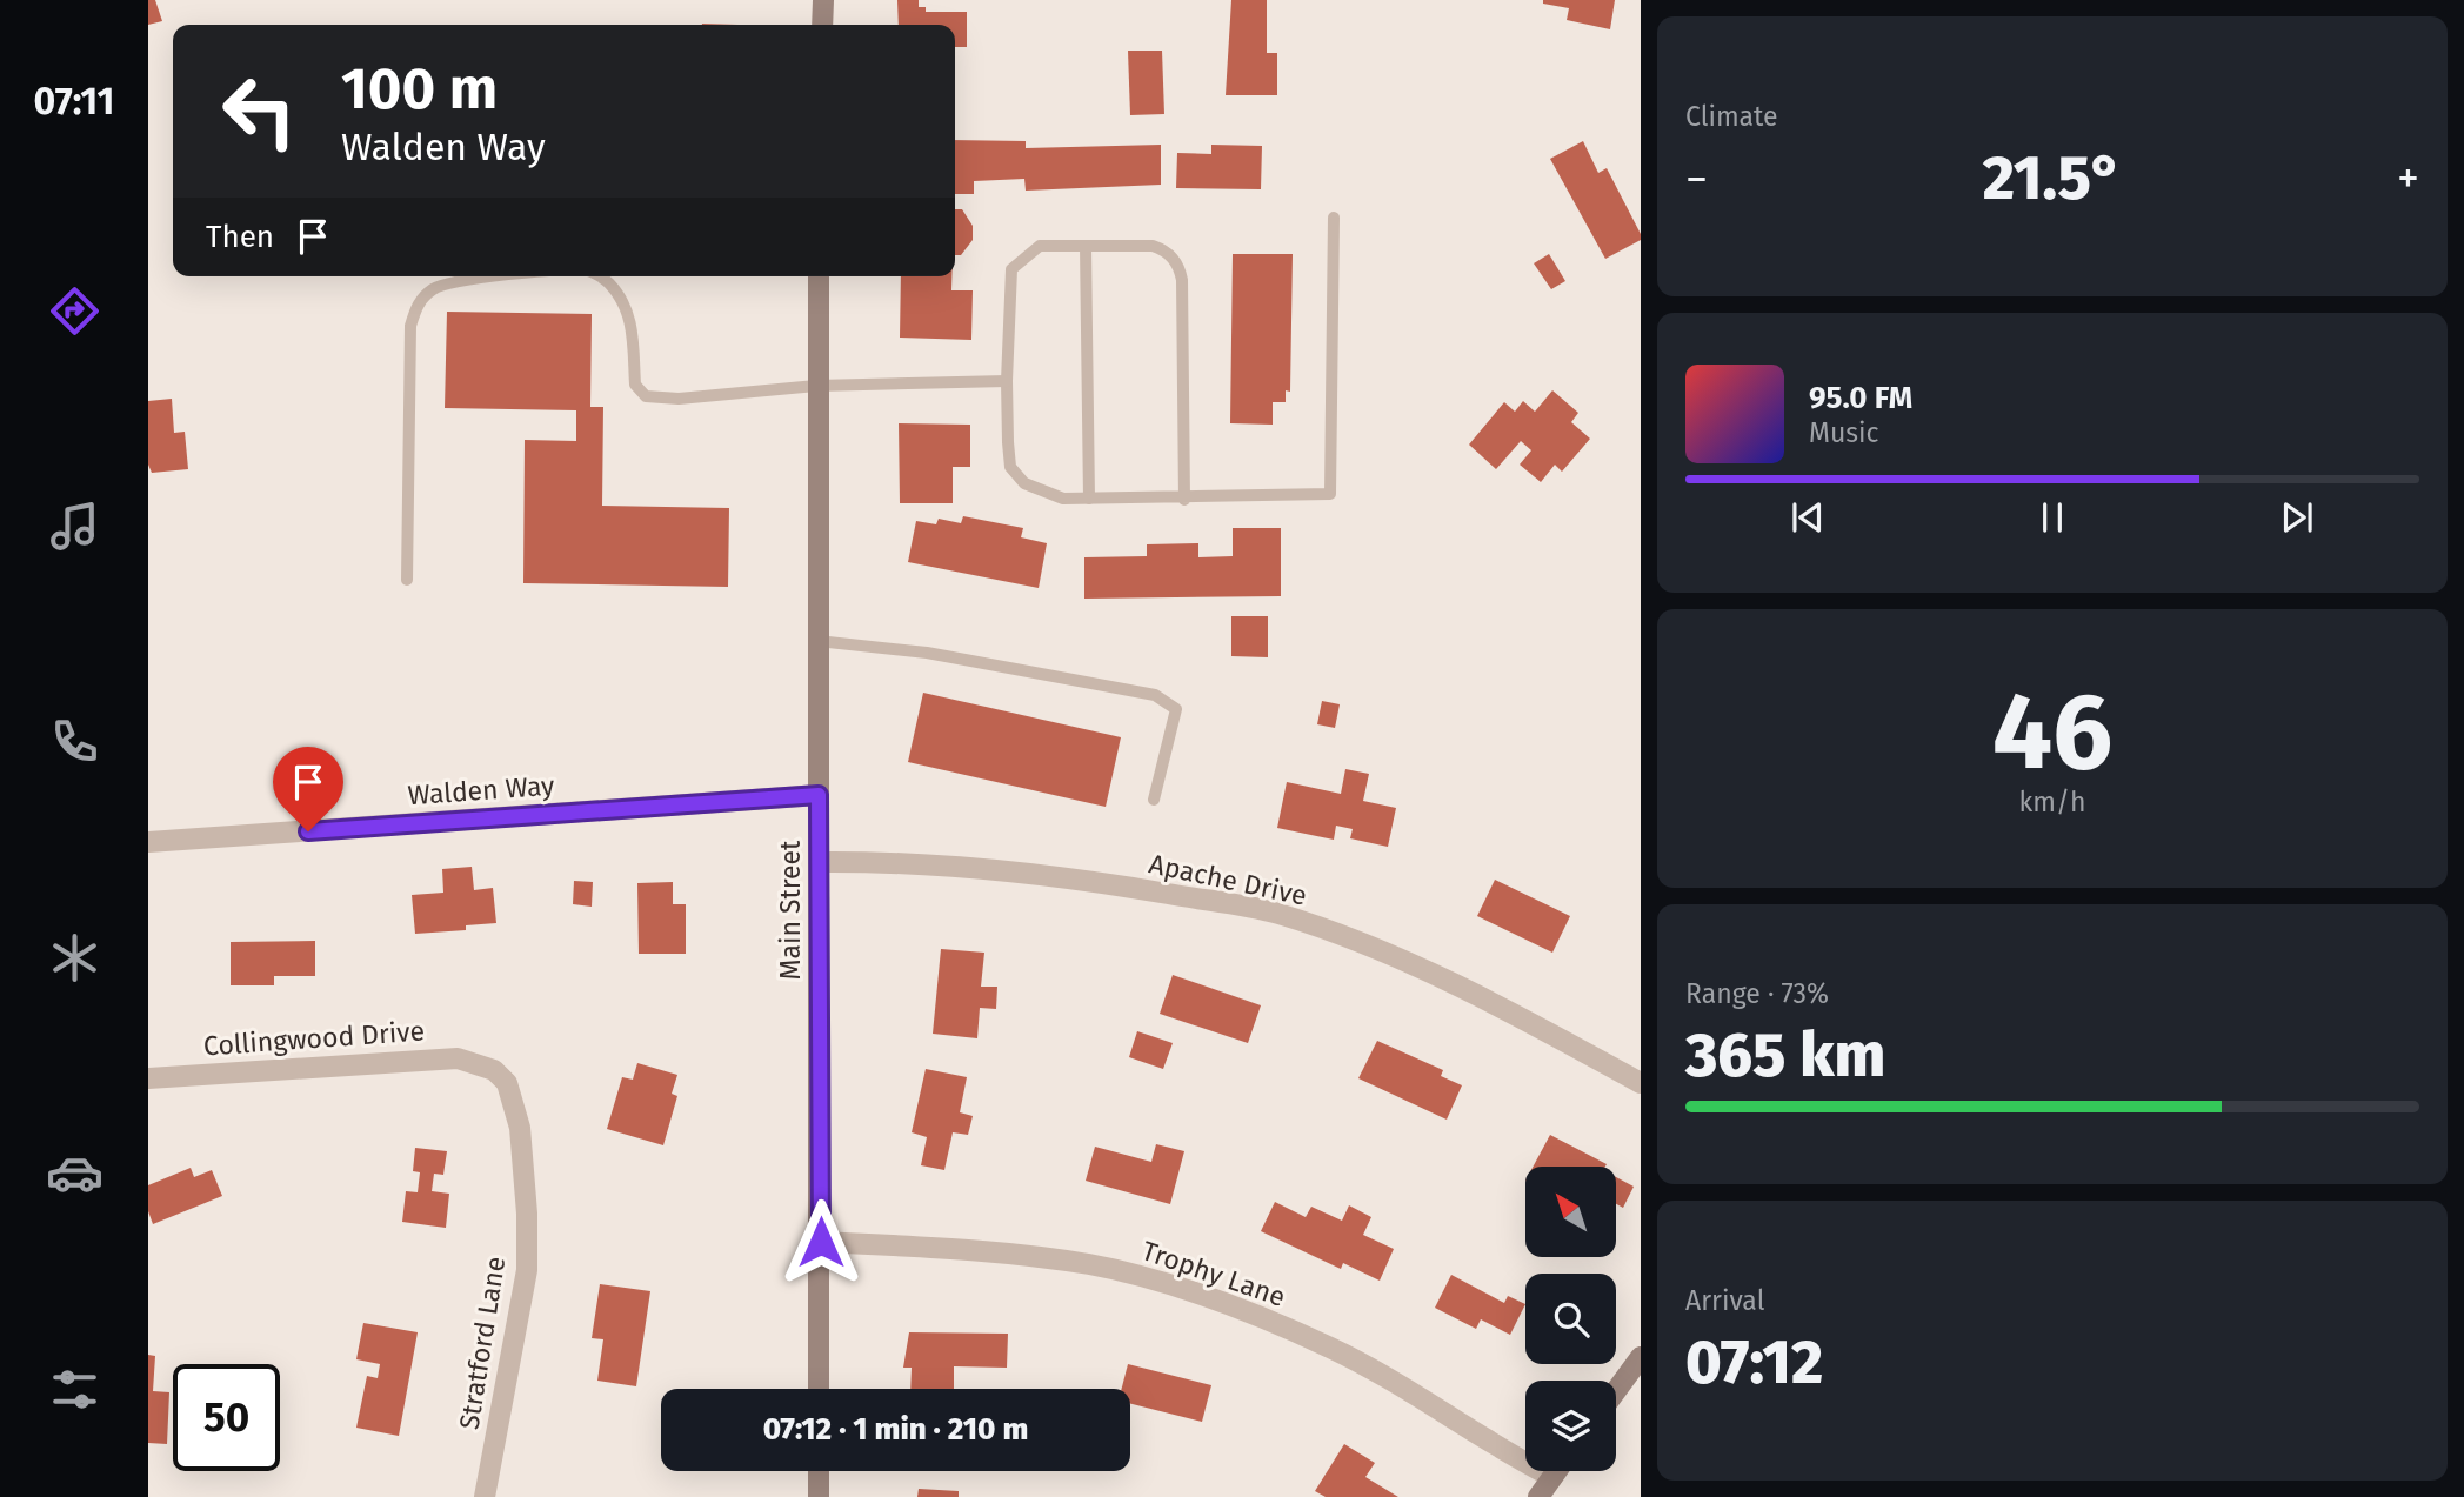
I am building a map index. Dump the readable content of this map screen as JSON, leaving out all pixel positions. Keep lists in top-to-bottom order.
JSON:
{
  "streets": {
    "main road": ["Main Street"],
    "street": [
      "Walden Way",
      "Apache Drive",
      "Collingwood Drive",
      "Trophy Lane",
      "Stratford Lane"
    ]
  },
  "crossings": [
    ["Walden Way", "Main Street"],
    ["Apache Drive", "Main Street"],
    ["Main Street", "Trophy Lane"],
    ["Collingwood Drive", "Stratford Lane"]
  ],
  "north": "top left",
  "page": {
    "tabs": "07:11",
    "tile": [
      "Climate",
      ["46", "km/h"],
      ["Range · 73%", "365 km"],
      ["Arrival", "07:12"]
    ],
    "turn": ["100 m", "Walden Way"],
    "heat": ["−", "21.5°", "+"],
    "then": "Then",
    "song": ["95.0 FM", "Music"],
    "limit": "50",
    "trip": "07:12 · 1 min · 210 m"
  }
}
